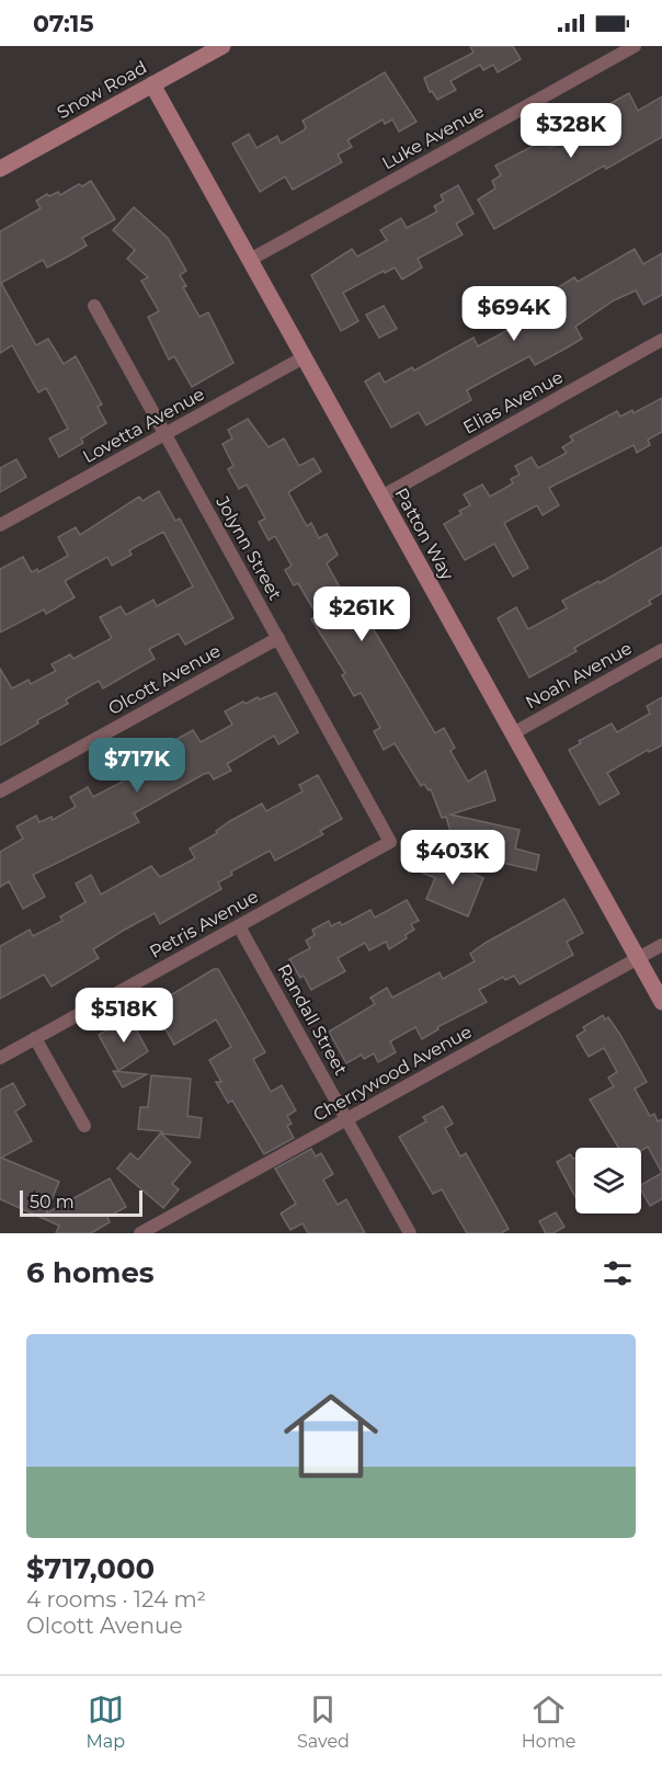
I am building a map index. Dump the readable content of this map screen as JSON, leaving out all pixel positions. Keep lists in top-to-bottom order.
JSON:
{
  "streets": {
    "street": [
      "Snow Road",
      "Luke Avenue",
      "Elias Avenue",
      "Lovetta Avenue",
      "Patton Way",
      "Jolynn Street",
      "Noah Avenue",
      "Olcott Avenue",
      "Petris Avenue",
      "Randall Street",
      "Cherrywood Avenue"
    ]
  },
  "crossings": [
    ["Snow Road", "Patton Way"],
    ["Luke Avenue", "Patton Way"],
    ["Elias Avenue", "Patton Way"],
    ["Lovetta Avenue", "Patton Way"],
    ["Lovetta Avenue", "Jolynn Street"],
    ["Patton Way", "Noah Avenue"],
    ["Patton Way", "Cherrywood Avenue"],
    ["Jolynn Street", "Olcott Avenue"],
    ["Jolynn Street", "Petris Avenue"],
    ["Petris Avenue", "Randall Street"],
    ["Randall Street", "Cherrywood Avenue"]
  ],
  "scale_bar": "50 m",
  "page": {
    "status": "07:15",
    "price": [
      "$328K",
      "$694K",
      "$261K",
      "$717K",
      "$403K",
      "$518K"
    ],
    "scale": "50 m",
    "heading": "6 homes",
    "list": [
      {
        "name": "$717,000",
        "note": "4 rooms · 124 m² · Olcott Avenue"
      }
    ],
    "tabs": ["Map", "Saved", "Home"]
  }
}
